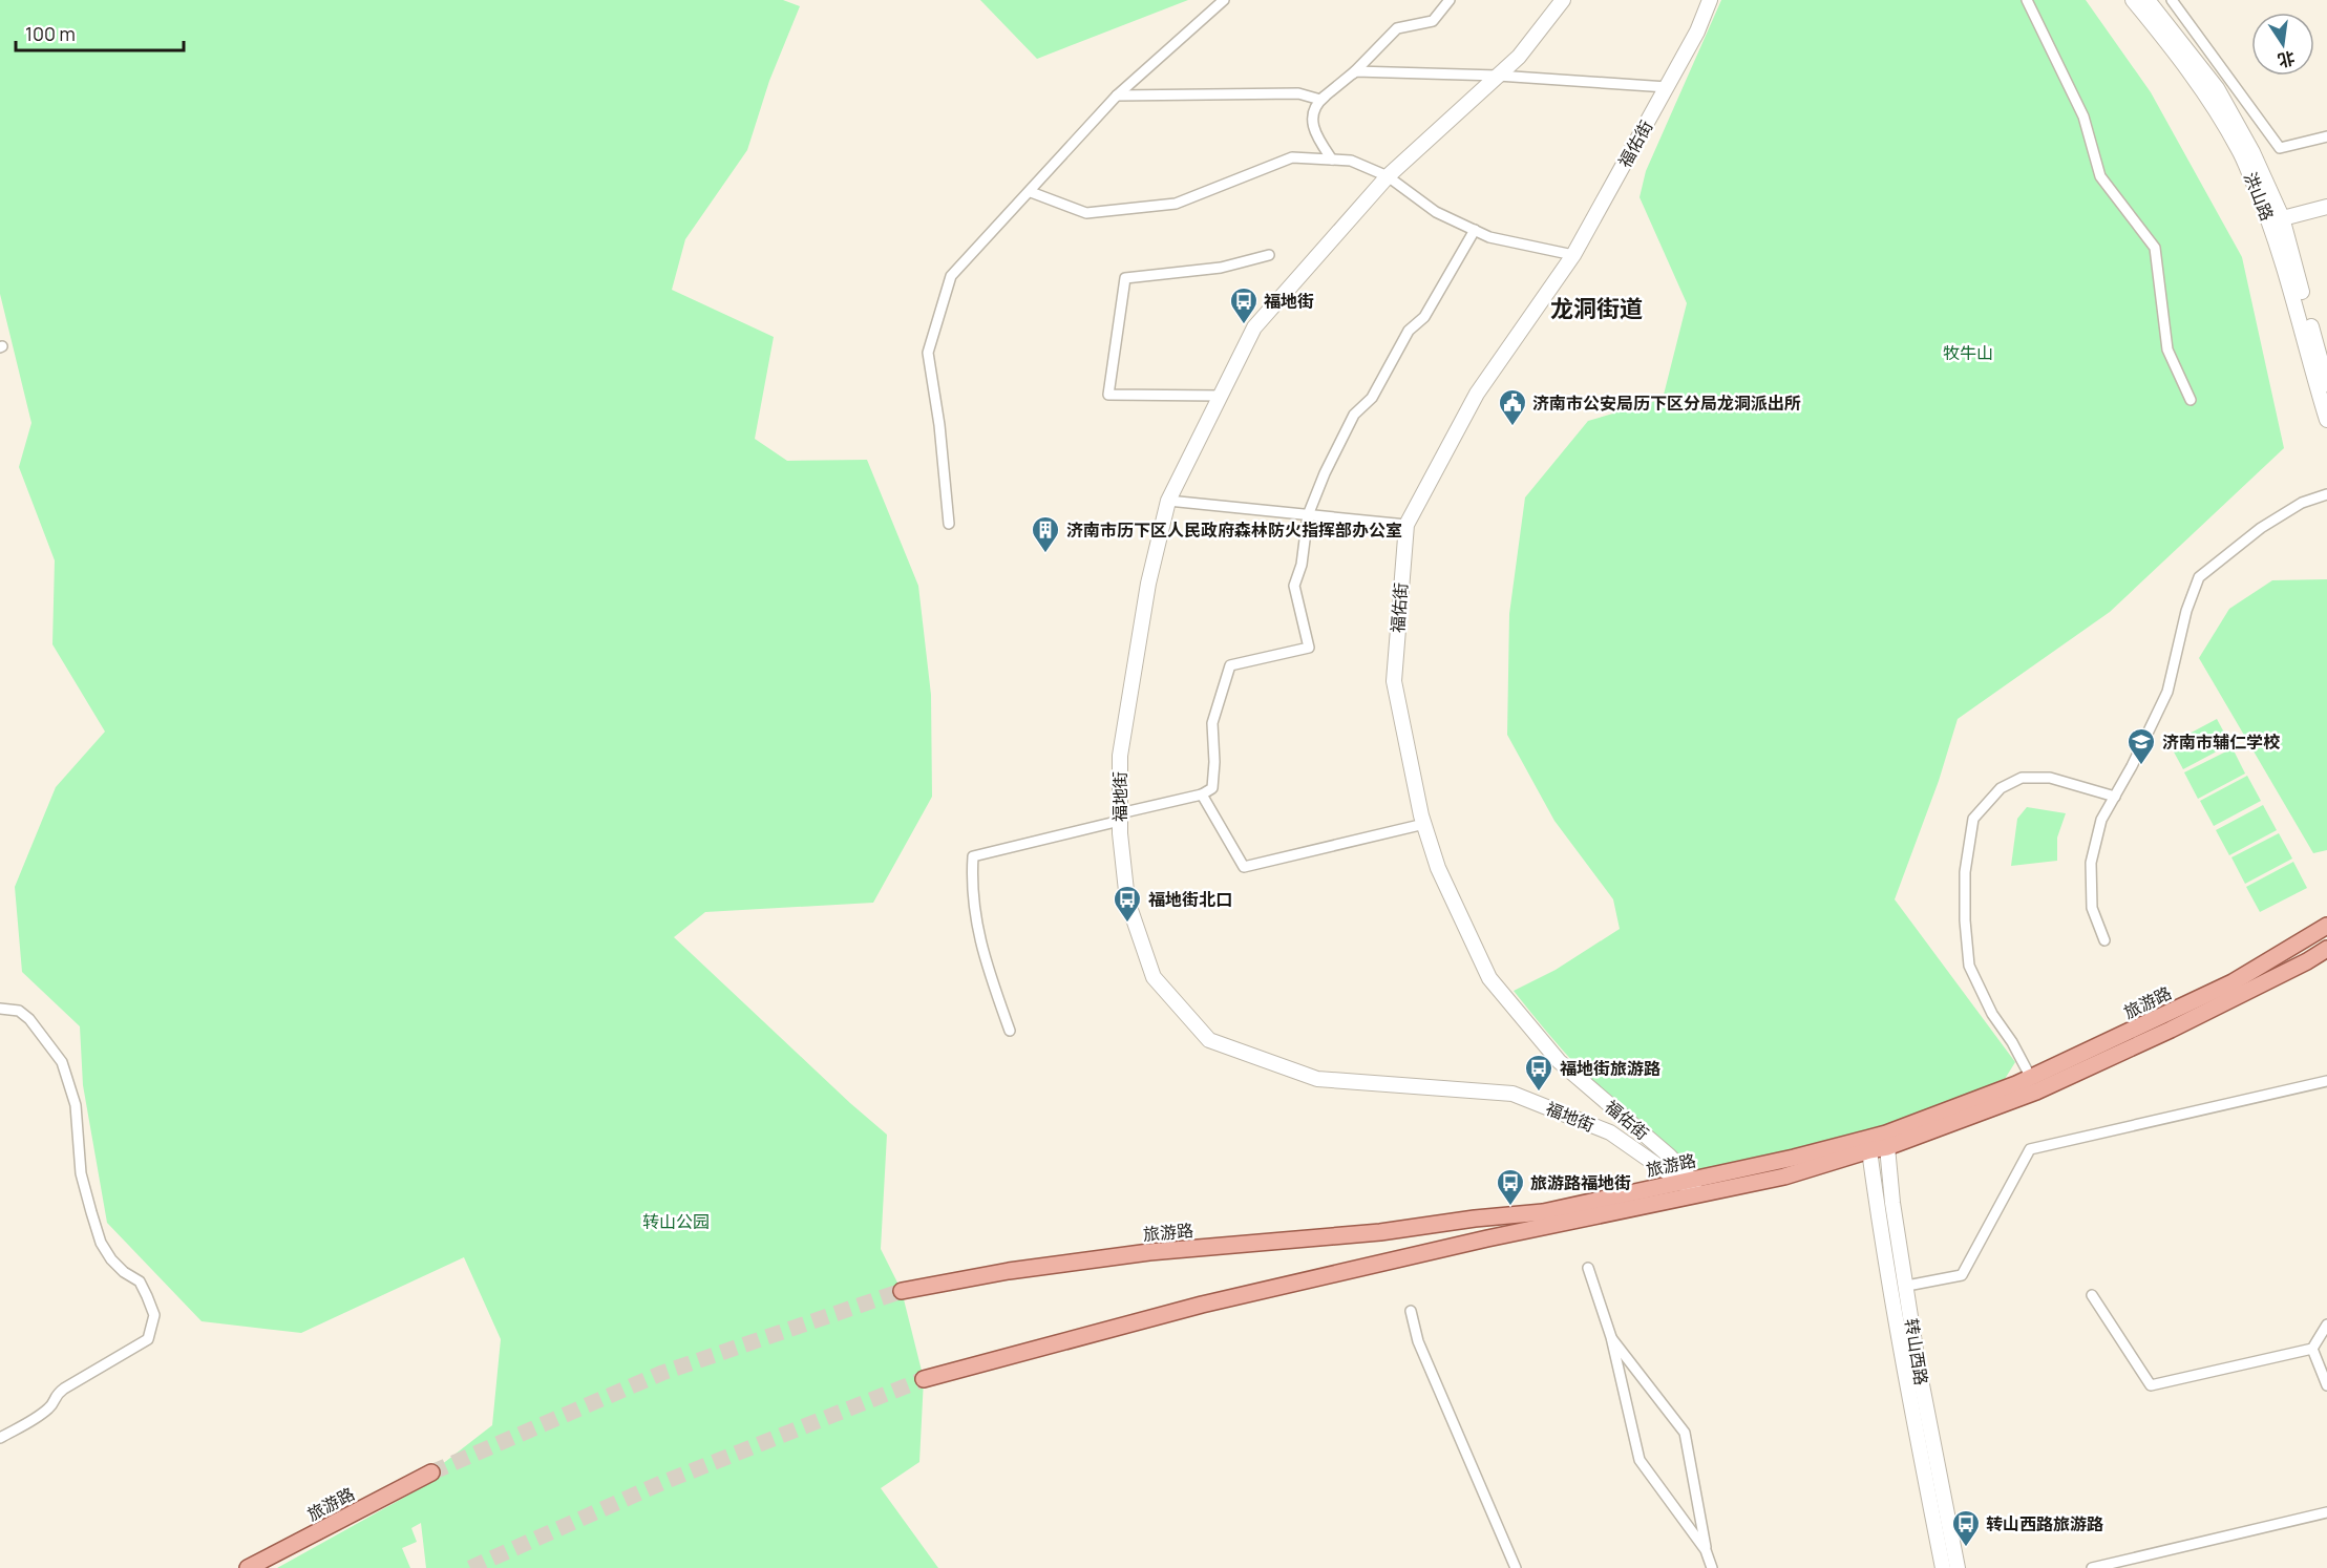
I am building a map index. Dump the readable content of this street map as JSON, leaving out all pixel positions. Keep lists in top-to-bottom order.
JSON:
{
  "streets": {
    "main road": ["旅游路"],
    "street": [
      "福佑街",
      "洪山路",
      "福地街",
      "转山西路"
    ]
  },
  "crossings": [
    ["福佑街", "福地街"],
    ["福佑街", "旅游路"],
    ["福地街", "旅游路"],
    ["旅游路", "转山西路"]
  ],
  "districts": ["龙洞街道"],
  "parks": ["牧牛山", "转山公园"],
  "places": {
    "bus stop": [
      "福地街",
      "福地街北口",
      "福地街旅游路",
      "旅游路福地街",
      "转山西路旅游路"
    ],
    "public building": ["济南市公安局历下区分局龙洞派出所"],
    "building": ["济南市历下区人民政府森林防火指挥部办公室"],
    "school or university": ["济南市辅仁学校"]
  },
  "scale_bar": "100 m",
  "north": "bottom"
}
